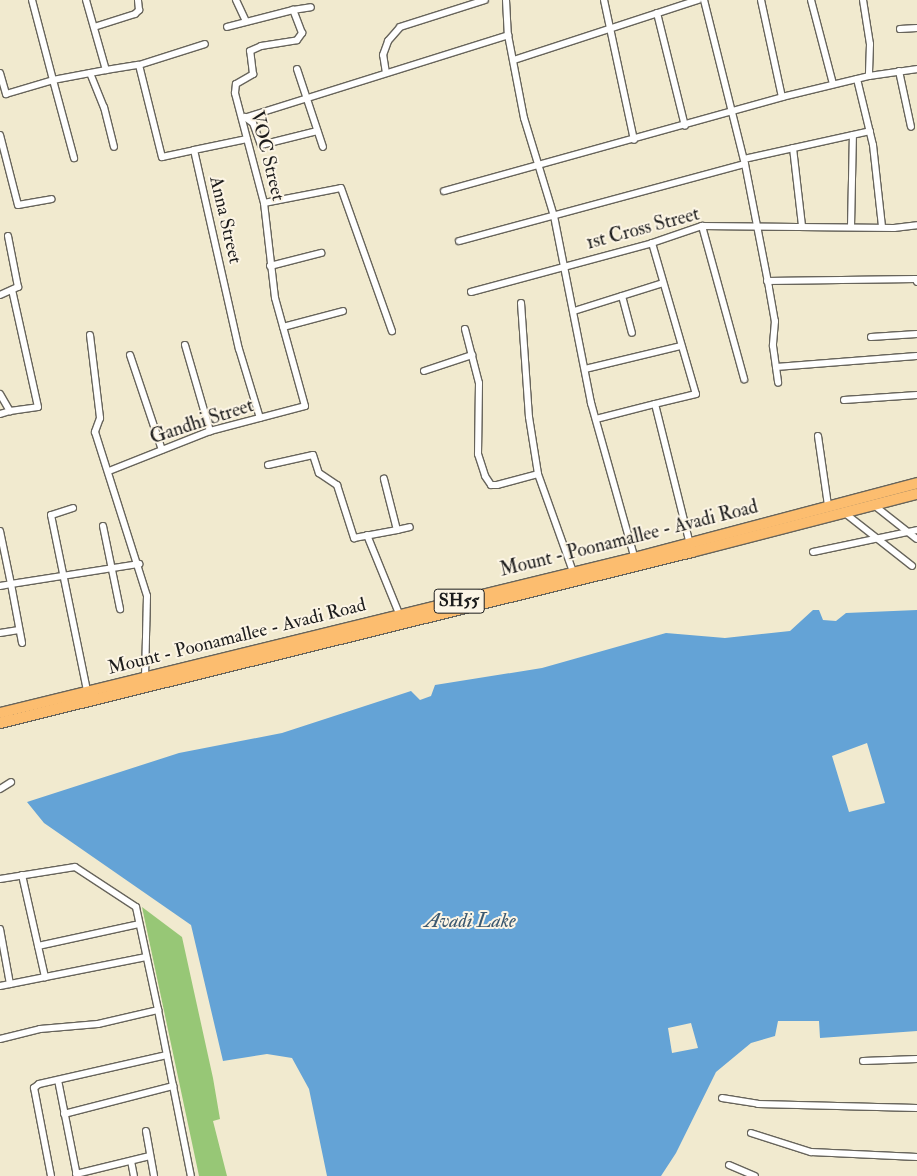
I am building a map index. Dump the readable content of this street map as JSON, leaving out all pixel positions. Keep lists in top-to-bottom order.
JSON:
{
  "streets": {
    "main road": ["Mount - Poonamallee - Avadi Road", "SH55"],
    "street": [
      "VOC Street",
      "Anna Street",
      "1st Cross Street",
      "Gandhi Street"
    ]
  },
  "crossings": [
    ["VOC Street", "Gandhi Street"],
    ["Anna Street", "Gandhi Street"]
  ],
  "water": ["Avadi Lake"]
}
